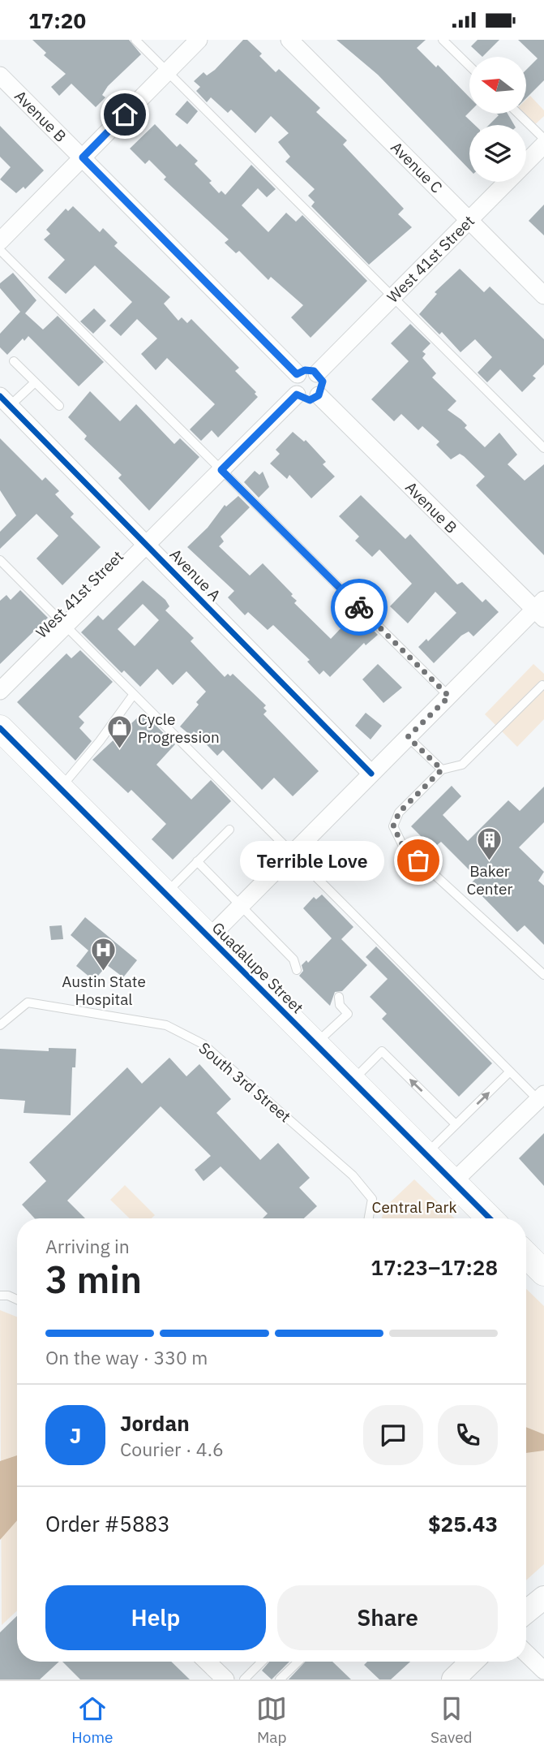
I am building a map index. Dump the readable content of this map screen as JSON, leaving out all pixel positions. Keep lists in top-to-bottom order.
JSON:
{
  "streets": {
    "main road": ["Guadalupe Street"],
    "street": [
      "Avenue B",
      "Avenue C",
      "West 41st Street",
      "Avenue A"
    ],
    "lane": ["South 3rd Street"]
  },
  "crossings": [
    ["Avenue B", "West 41st Street"],
    ["Avenue C", "West 41st Street"],
    ["West 41st Street", "Avenue A"]
  ],
  "parks": ["Central Park"],
  "places": {
    "shop": ["Cycle Progression"],
    "other": ["Terrible Love"],
    "building": ["Baker Center"],
    "hospital": ["Austin State Hospital"]
  },
  "north": "left",
  "page": {
    "status": "17:20",
    "bubble": "Terrible Love",
    "heading": ["3 min", "Arriving in", "17:23–17:28"],
    "panel": [
      "Jordan",
      "Courier · 4.6",
      "Order #5883",
      "$25.43"
    ],
    "bar": "On the way · 330 m",
    "round": "J",
    "buttons": ["Help", "Share"],
    "tabs": ["Home", "Map", "Saved"]
  }
}
